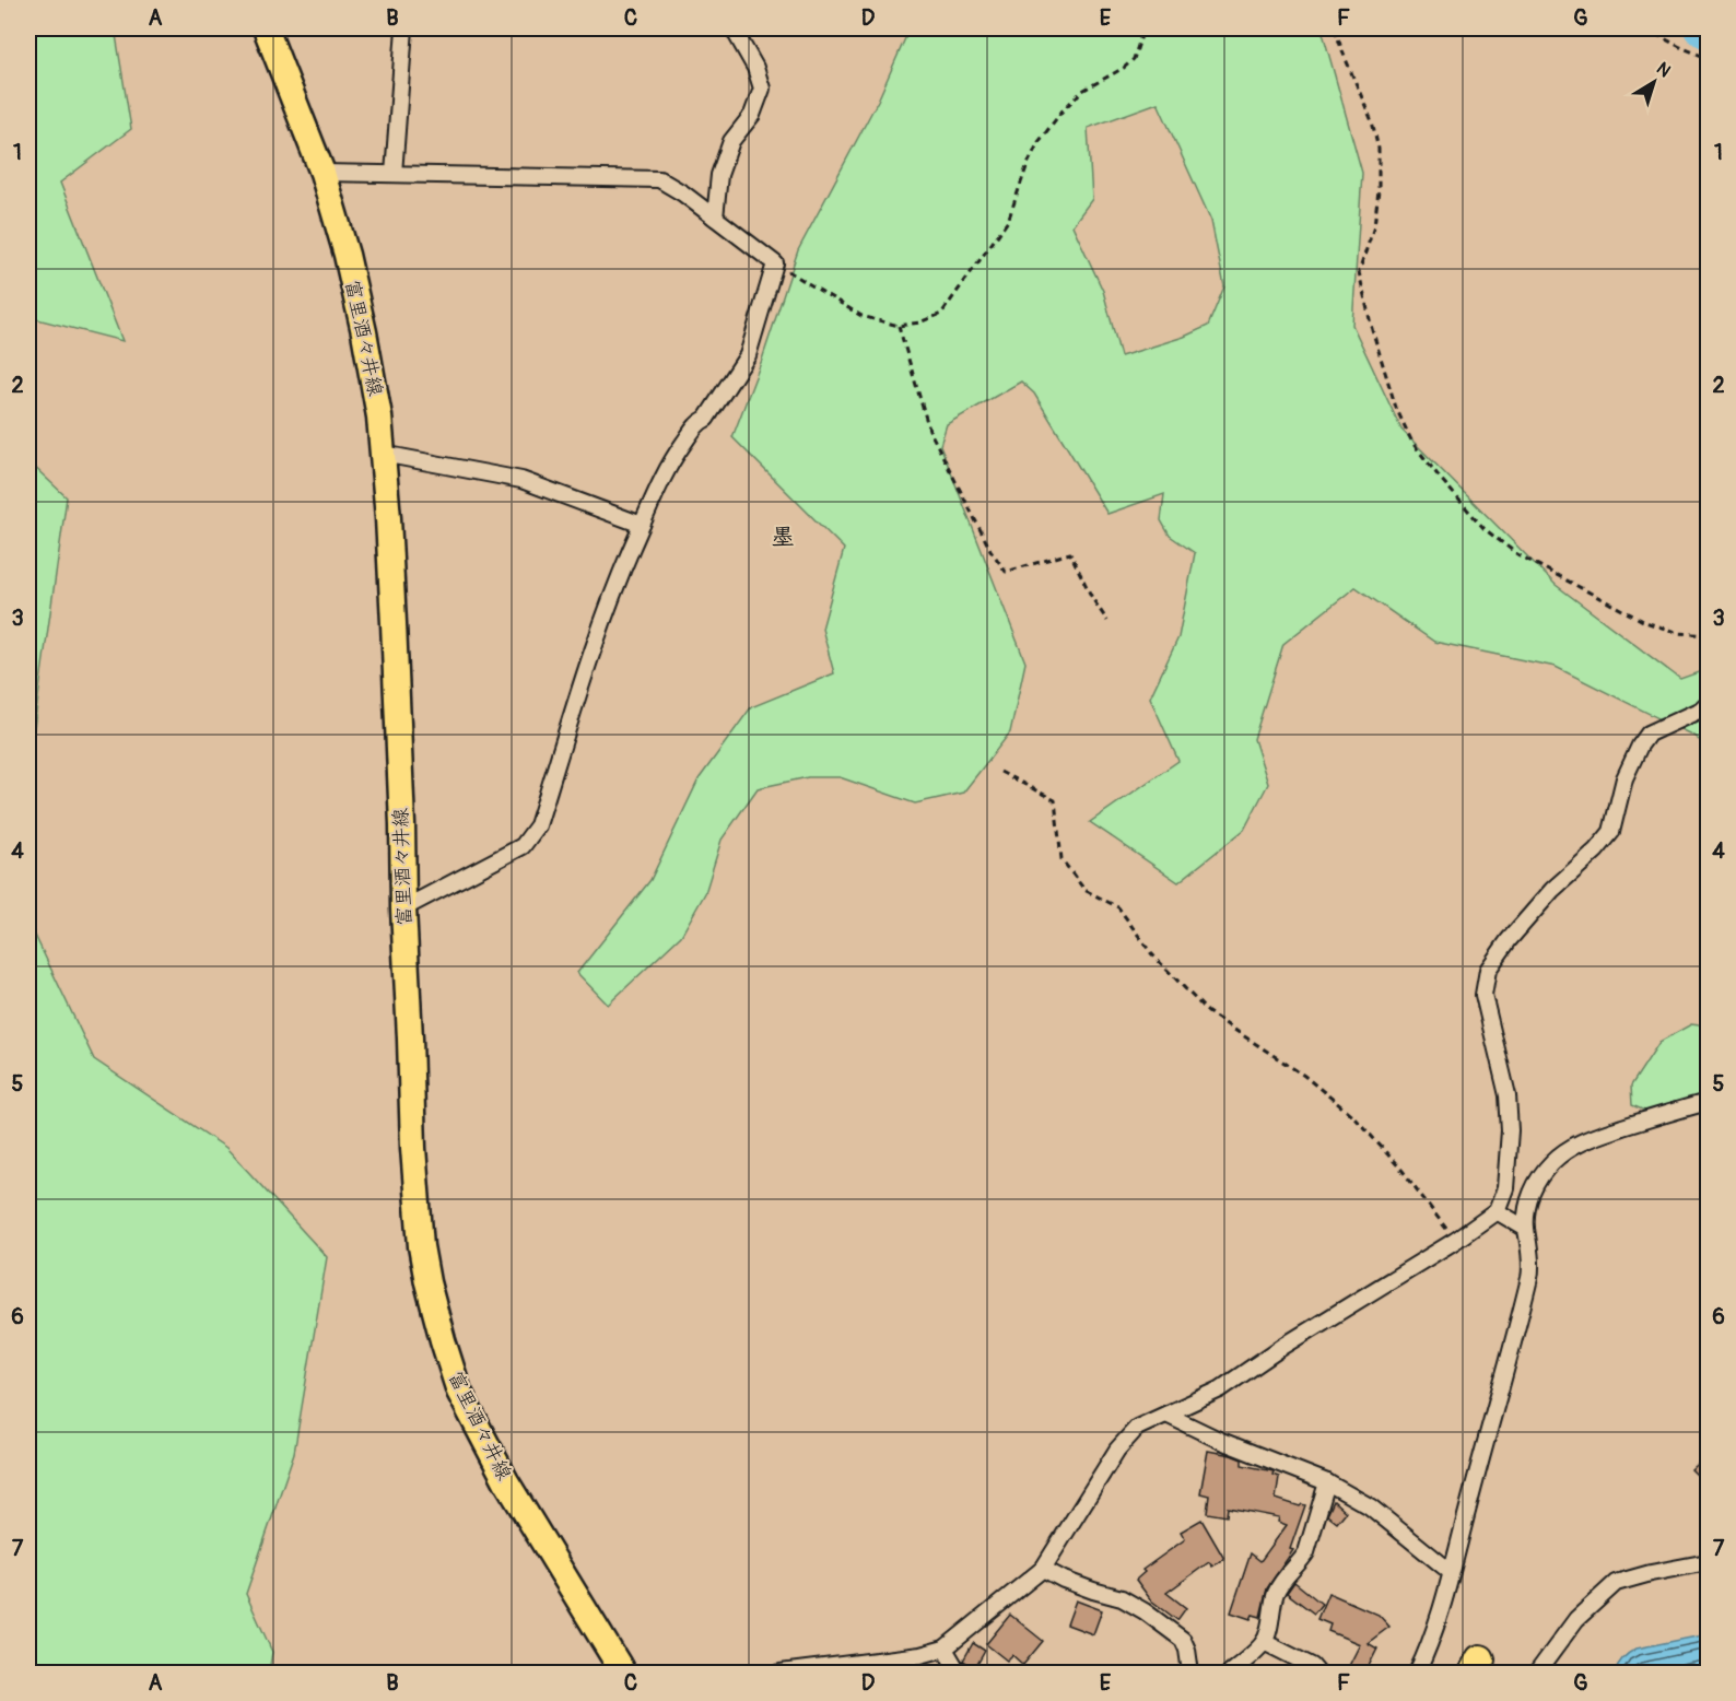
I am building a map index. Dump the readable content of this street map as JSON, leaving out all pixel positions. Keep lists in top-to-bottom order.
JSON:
{
  "streets": {
    "main road": ["富里酒々井線"]
  },
  "districts": ["墨"],
  "north": "top right",
  "grid": {
    "columns": [
      "A",
      "B",
      "C",
      "D",
      "E",
      "F",
      "G"
    ],
    "rows": [
      "1",
      "2",
      "3",
      "4",
      "5",
      "6",
      "7"
    ]
  }
}
